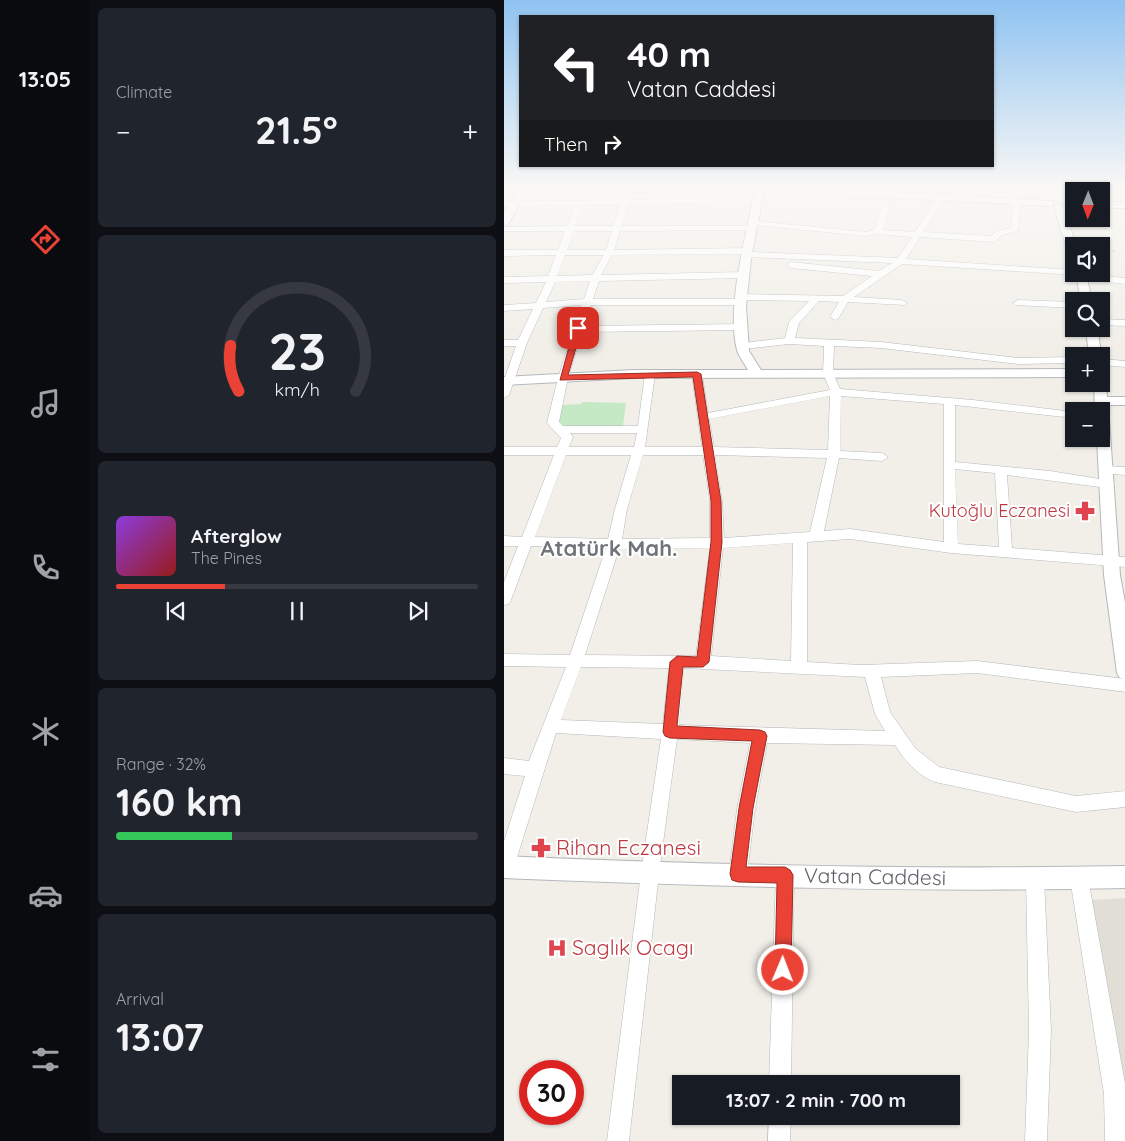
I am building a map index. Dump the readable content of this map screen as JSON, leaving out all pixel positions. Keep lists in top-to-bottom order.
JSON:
{
  "streets": {
    "street": ["Vatan Caddesi"]
  },
  "districts": ["Atatürk Mah."],
  "places": {
    "pharmacy": ["Kutoğlu Eczanesi", "Rihan Eczanesi"],
    "hospital": ["Saglık Ocagı"]
  },
  "north": "bottom",
  "page": {
    "tabs": "13:05",
    "tile": [
      "Climate",
      ["Range · 32%", "160 km"],
      ["Arrival", "13:07"]
    ],
    "turn": ["40 m", "Vatan Caddesi"],
    "heat": ["−", "21.5°", "+"],
    "then": "Then",
    "map_buttons": ["+", "−"],
    "song": ["Afterglow", "The Pines"],
    "limit": "30",
    "trip": "13:07 · 2 min · 700 m",
    "gauge": ["23", "km/h"]
  }
}
